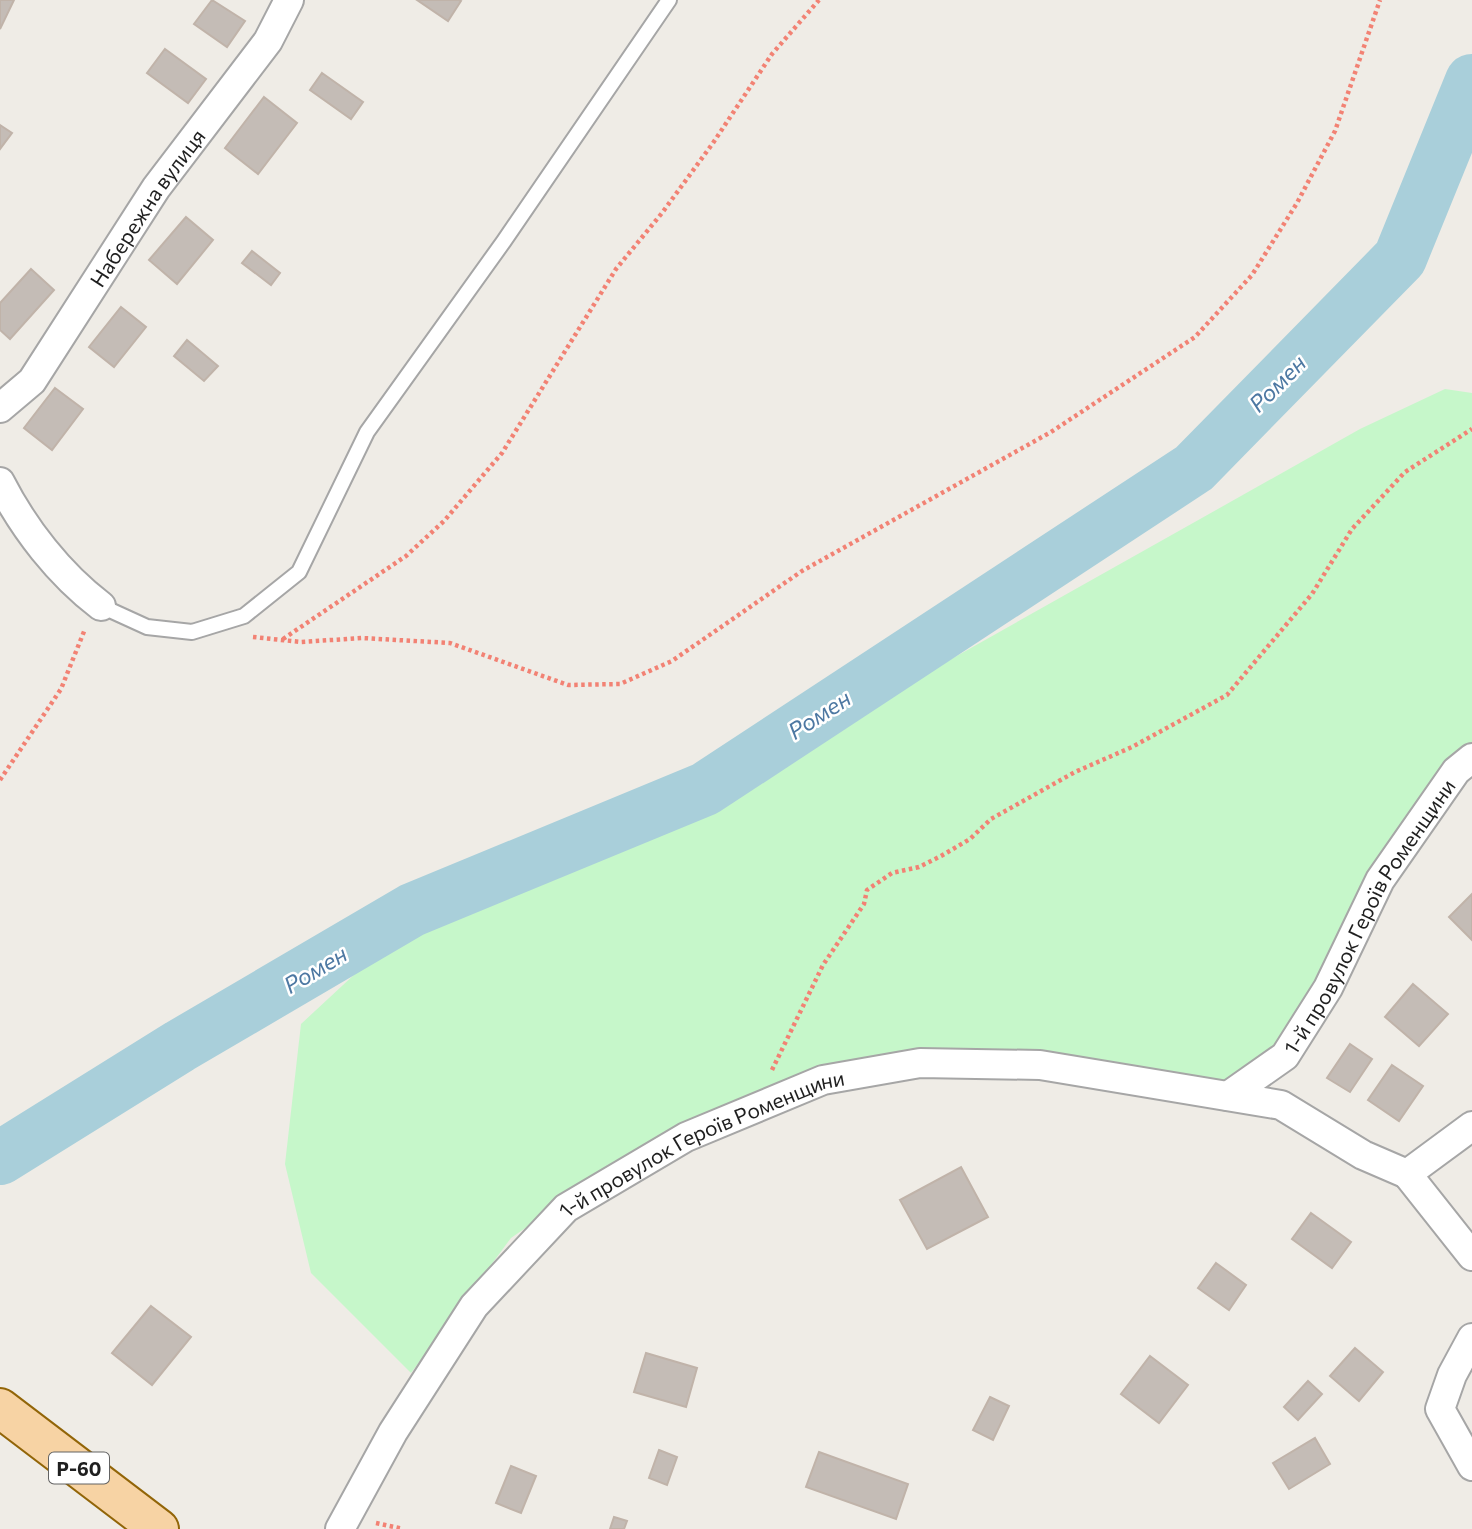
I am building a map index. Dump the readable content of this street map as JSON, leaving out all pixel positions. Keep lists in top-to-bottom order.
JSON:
{
  "streets": {
    "main road": ["Р-60"],
    "street": ["Набережна вулиця", "1-й провулок Героїв Роменщини"]
  },
  "water": ["Ромен"]
}
